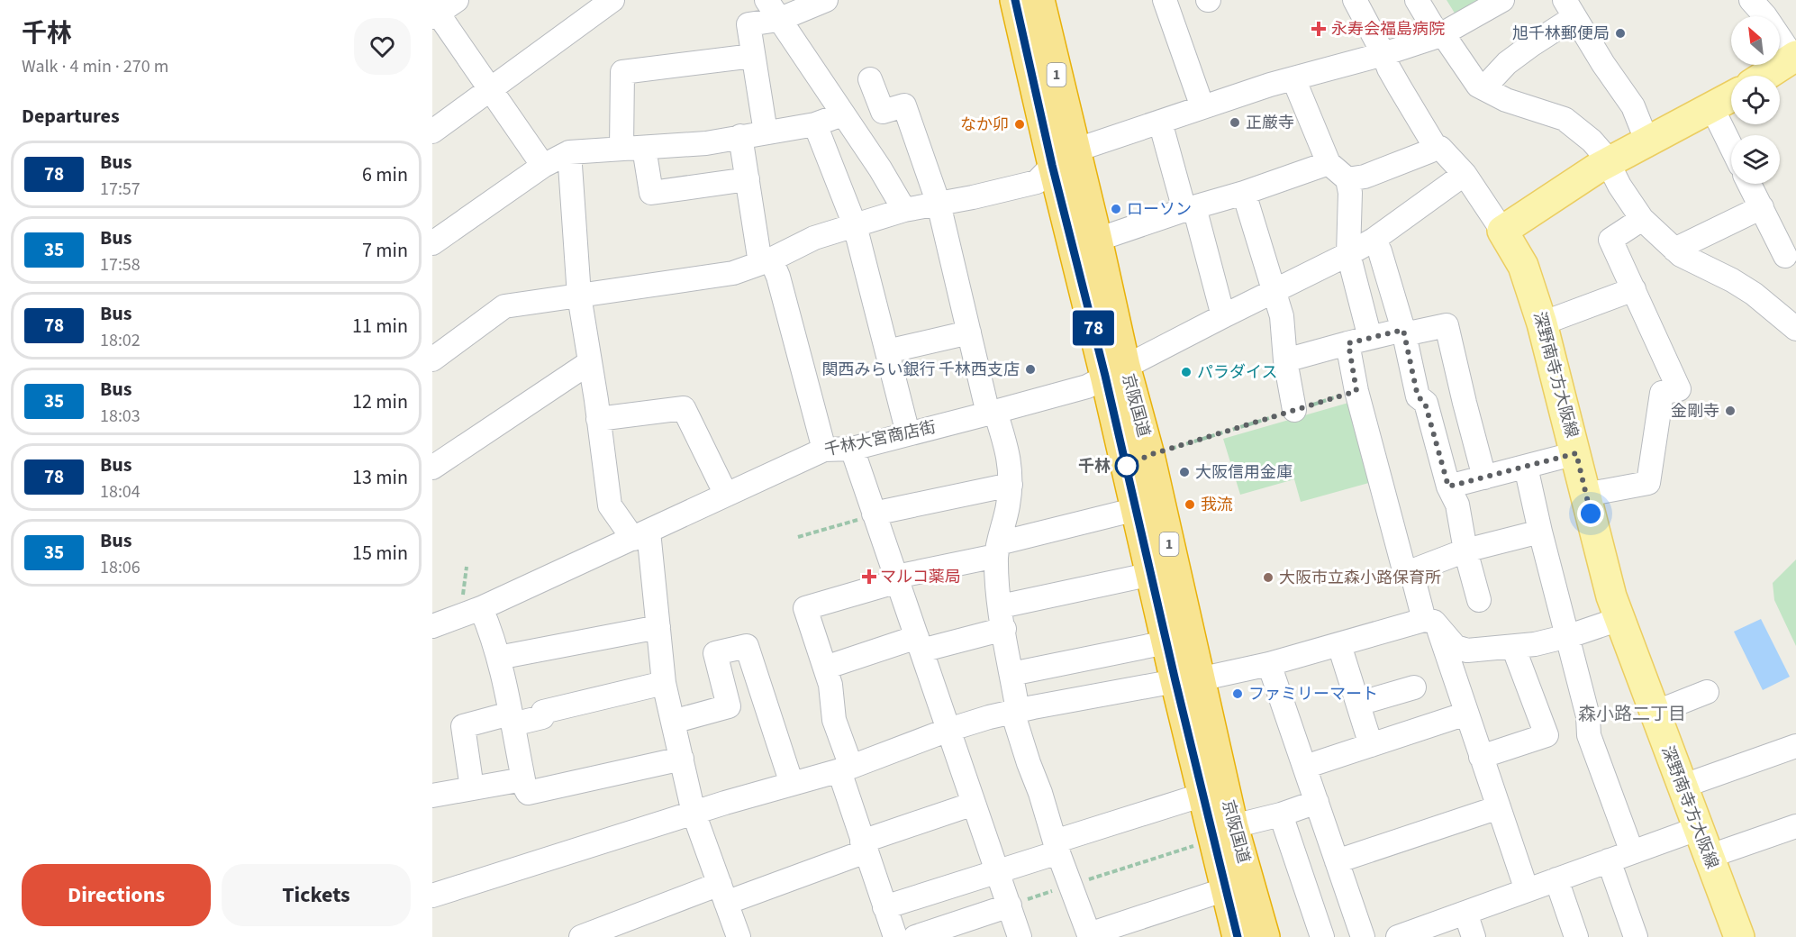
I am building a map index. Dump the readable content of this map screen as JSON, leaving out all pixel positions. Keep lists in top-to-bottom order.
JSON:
{
  "streets": {
    "highway": ["1", "京阪国道"],
    "main road": ["深野南寺方大阪線"],
    "street": ["千林大宮商店街"]
  },
  "crossings": [
    ["京阪国道", "千林大宮商店街"]
  ],
  "districts": ["森小路二丁目"],
  "places": {
    "health": ["永寿会福島病院", "マルコ薬局"],
    "other": [
      "旭千林郵便局",
      "正厳寺",
      "なか卯",
      "ローソン",
      "関西みらい銀行 千林西支店",
      "パラダイス",
      "金剛寺",
      "千林",
      "大阪信用金庫",
      "我流",
      "大阪市立森小路保育所",
      "ファミリーマート"
    ]
  },
  "lines": ["bus line 78"],
  "north": "top left",
  "page": {
    "heading": [
      ["千林", "Walk · 4 min · 270 m"],
      "Departures"
    ],
    "on_map": "78",
    "list": [
      {
        "mark": "78",
        "name": "Bus",
        "note": "17:57",
        "value": "6 min"
      },
      {
        "mark": "35",
        "name": "Bus",
        "note": "17:58",
        "value": "7 min"
      },
      {
        "mark": "78",
        "name": "Bus",
        "note": "18:02",
        "value": "11 min"
      },
      {
        "mark": "35",
        "name": "Bus",
        "note": "18:03",
        "value": "12 min"
      },
      {
        "mark": "78",
        "name": "Bus",
        "note": "18:04",
        "value": "13 min"
      },
      {
        "mark": "35",
        "name": "Bus",
        "note": "18:06",
        "value": "15 min"
      }
    ],
    "buttons": ["Directions", "Tickets"]
  }
}
